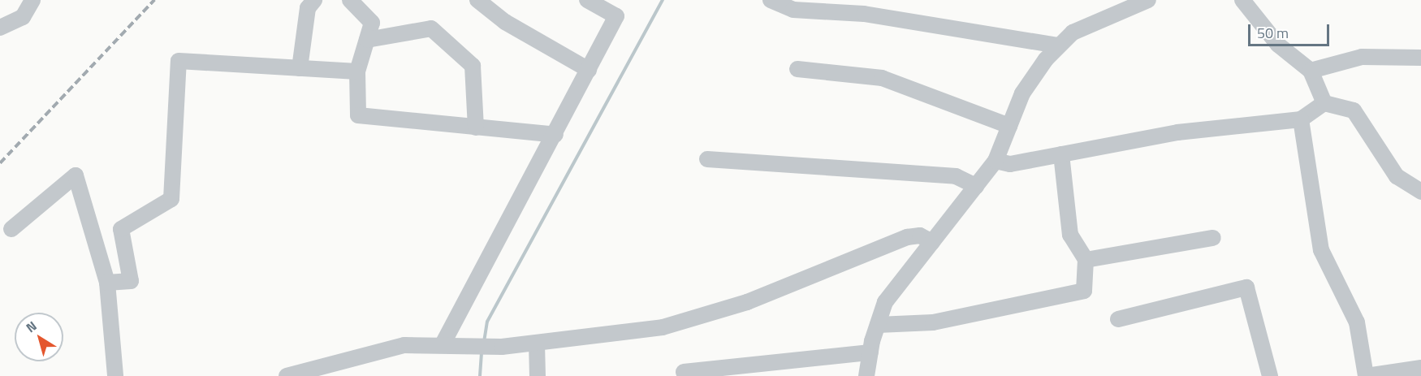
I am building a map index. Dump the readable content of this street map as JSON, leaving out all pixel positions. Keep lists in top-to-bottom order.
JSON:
{
  "scale_bar": "50 m",
  "north": "top left"
}
